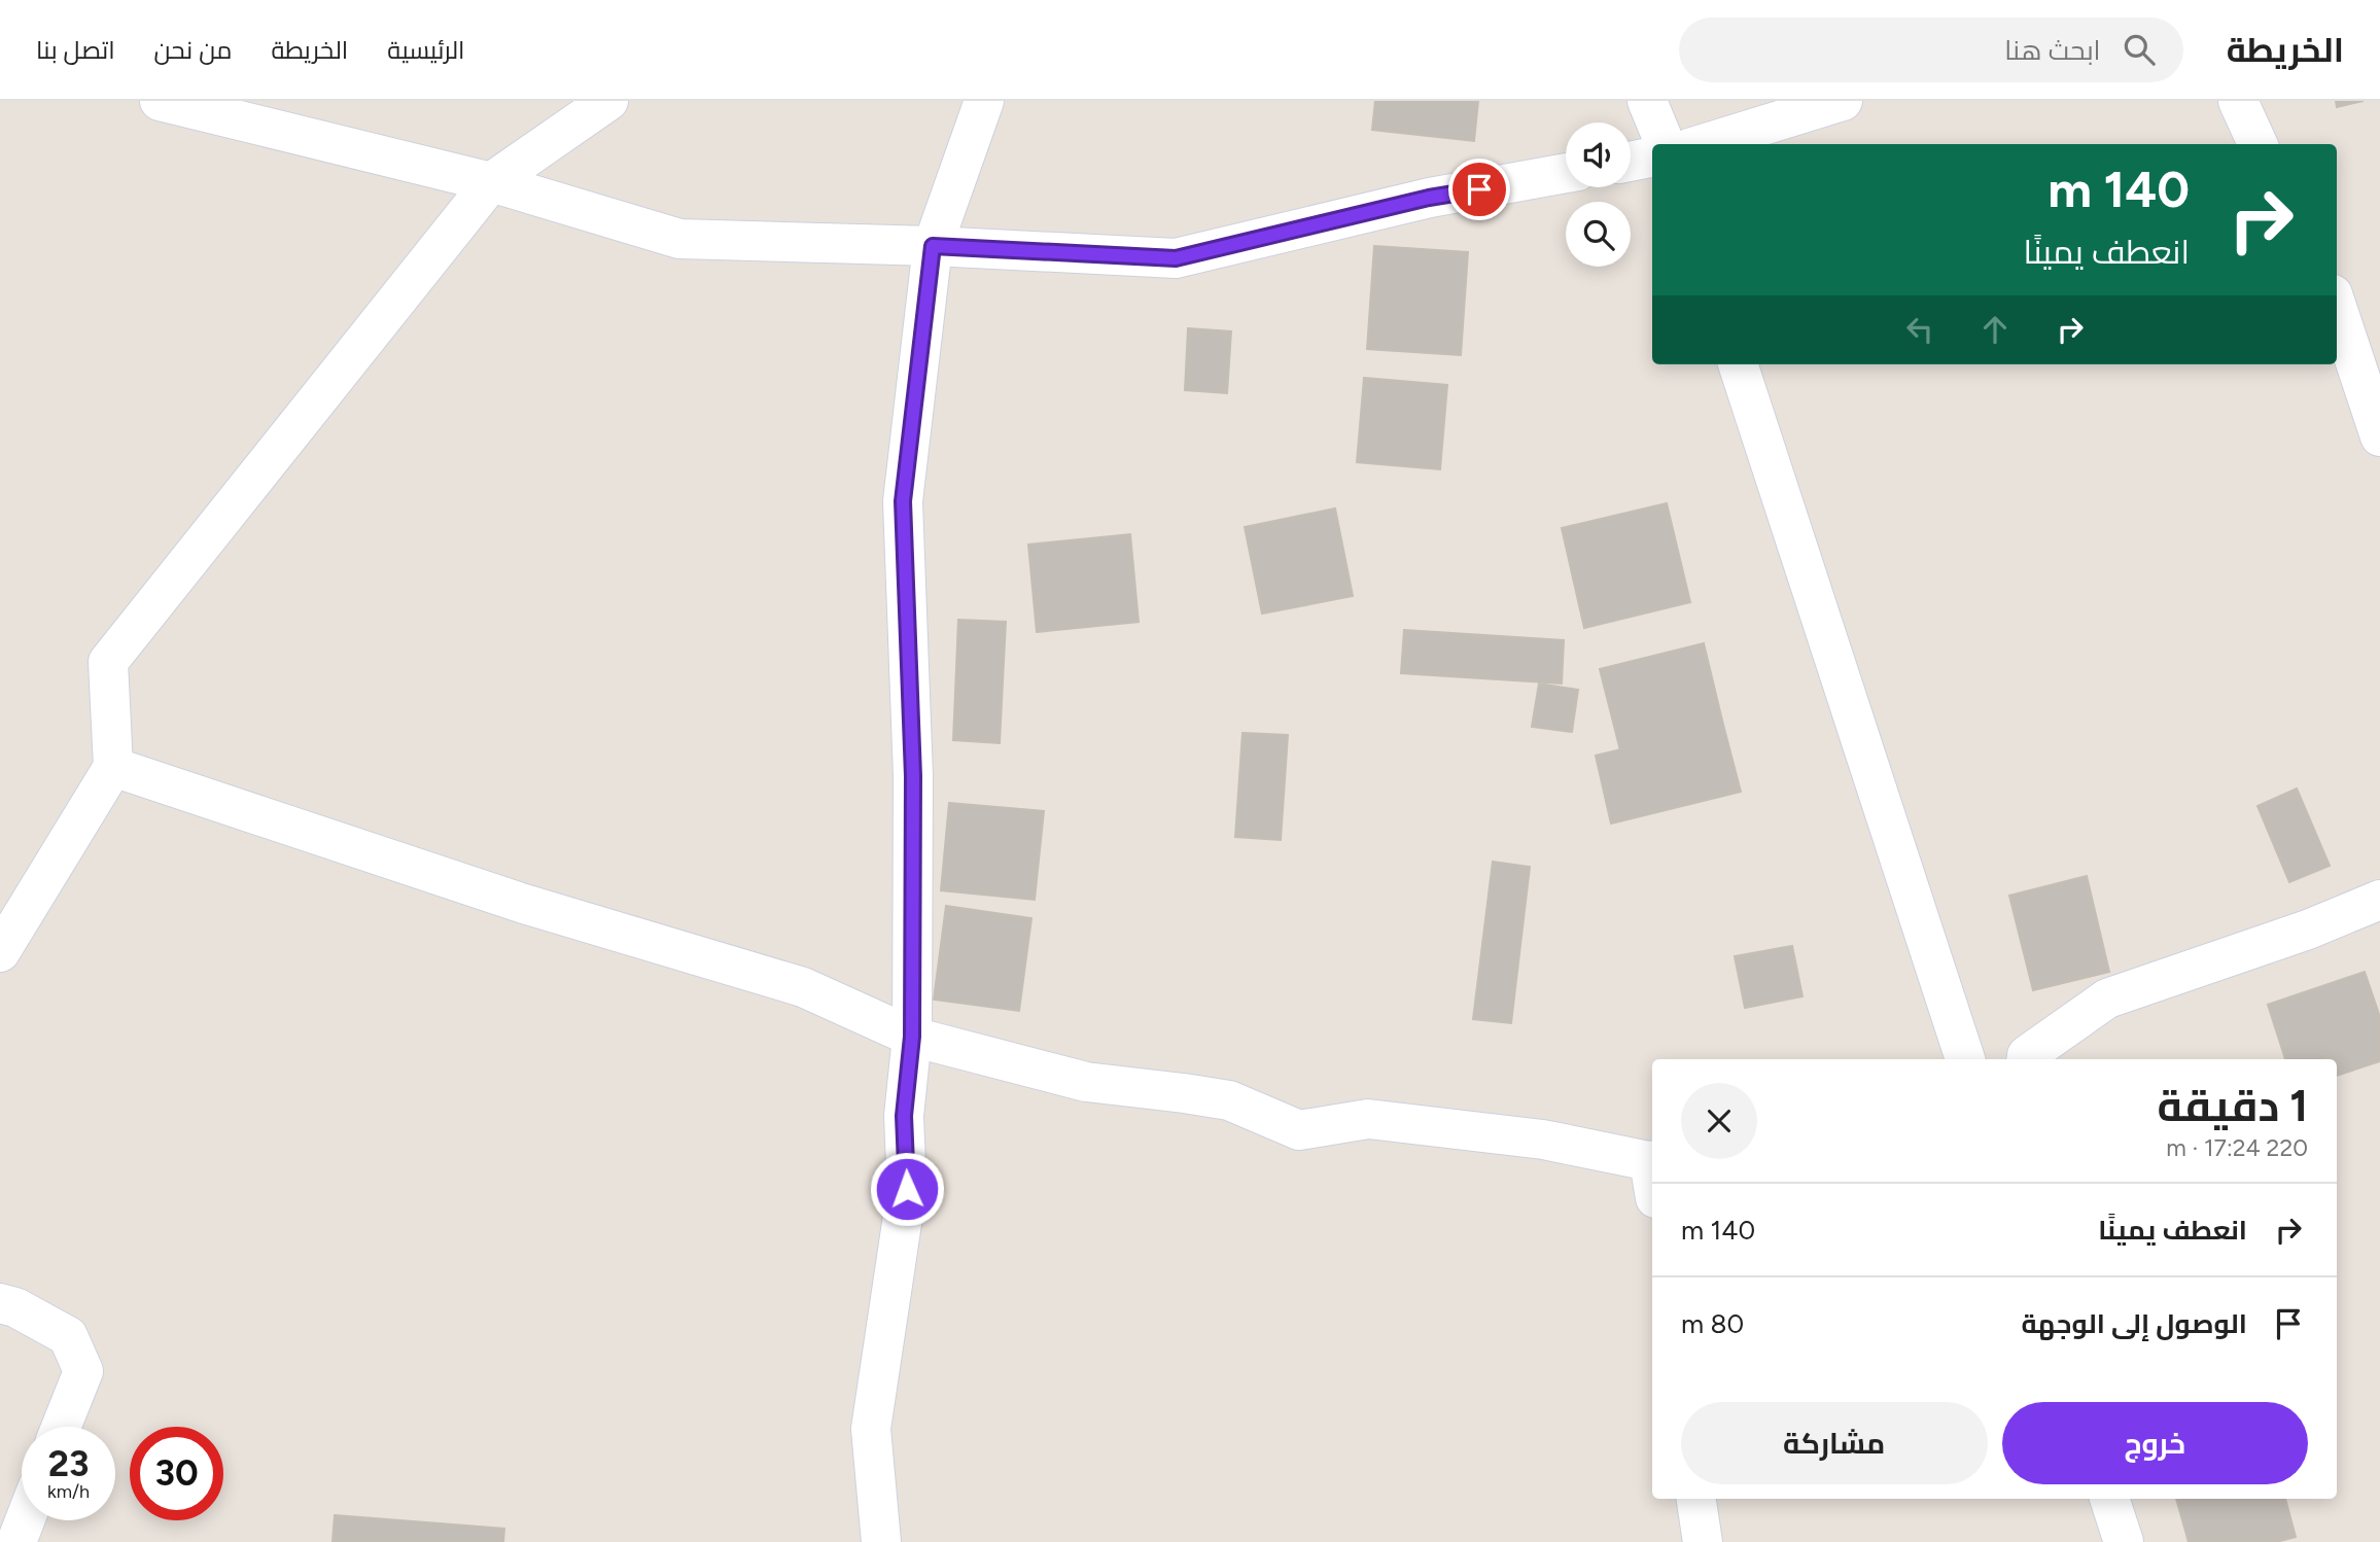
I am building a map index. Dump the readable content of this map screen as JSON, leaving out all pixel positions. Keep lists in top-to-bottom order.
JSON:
{
  "page": {
    "header": "الخريطة",
    "search": "ابحث هنا",
    "nav": [
      "الرئيسية",
      "الخريطة",
      "من نحن",
      "اتصل بنا"
    ],
    "turn": ["140 m", "انعطف يمينًا"],
    "heading": ["1 دقيقة", "220 m · 17:24"],
    "list": [
      {
        "name": "انعطف يمينًا",
        "value": "140 m"
      },
      {
        "name": "الوصول إلى الوجهة",
        "value": "80 m"
      }
    ],
    "buttons": ["خروج", "مشاركة"],
    "speed": "23 km/h",
    "limit": "30"
  }
}
